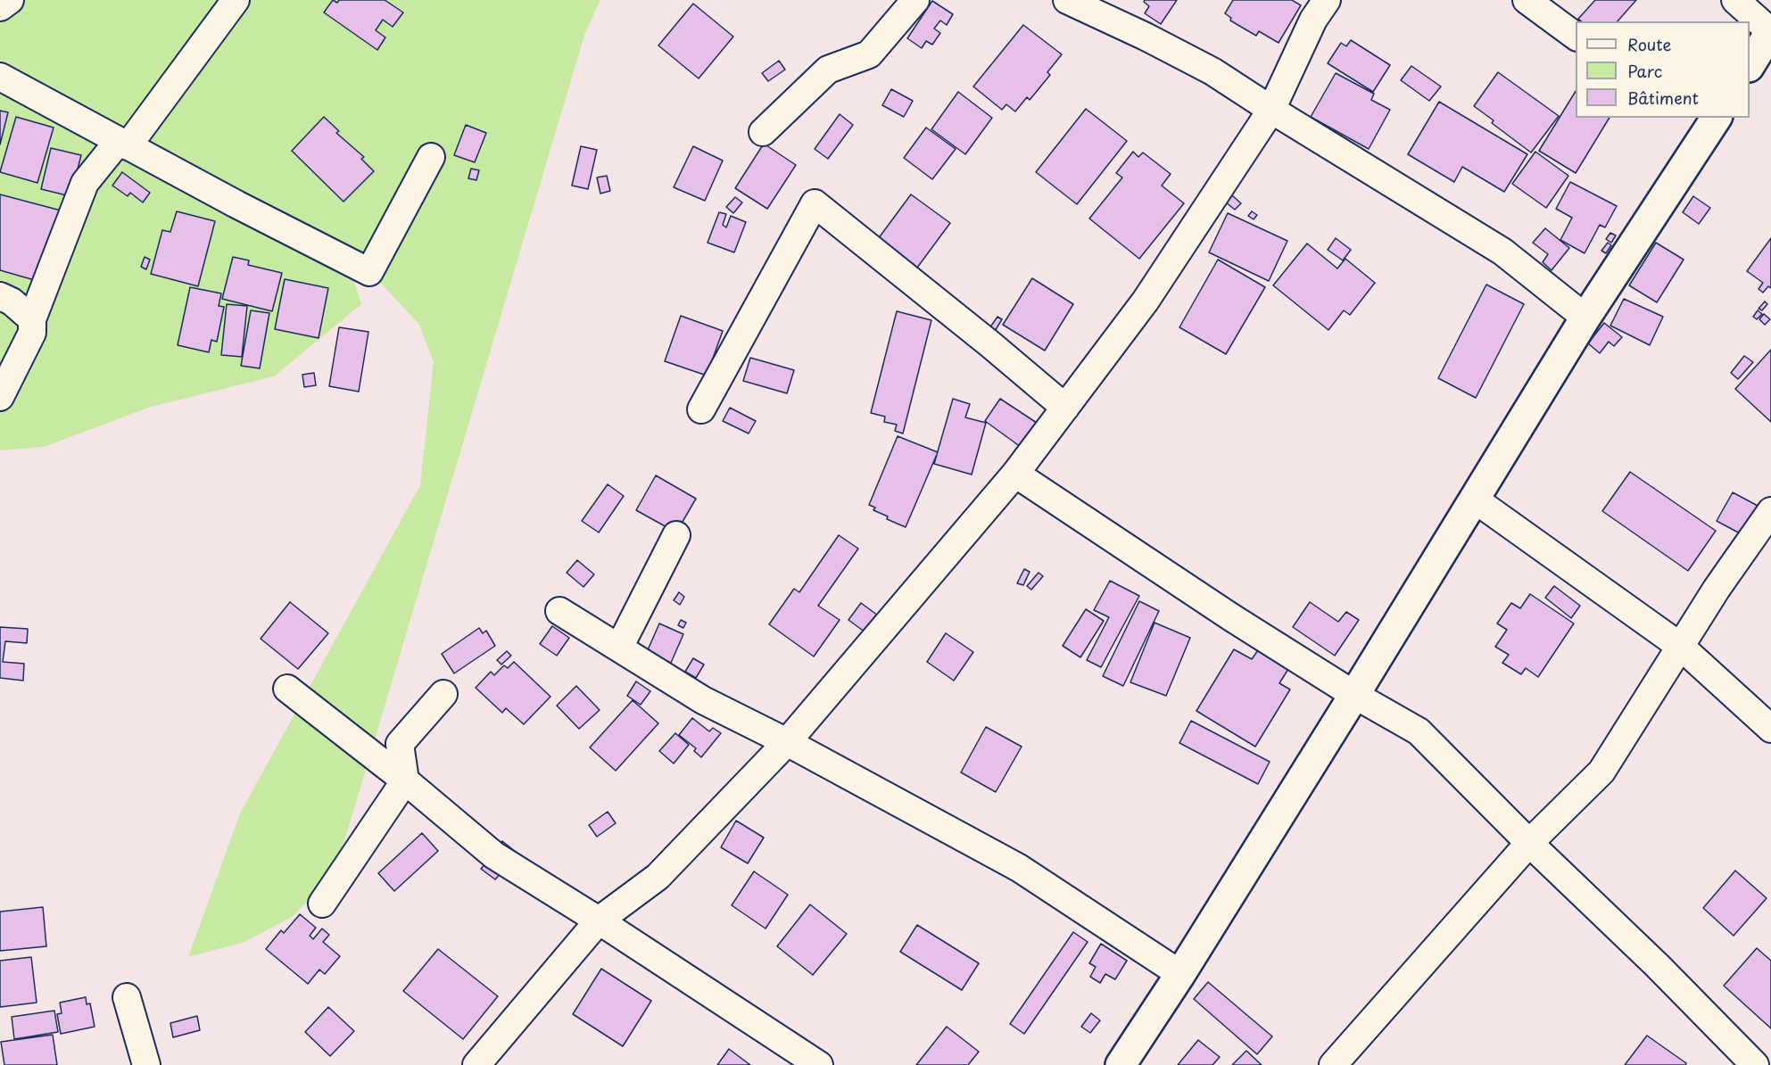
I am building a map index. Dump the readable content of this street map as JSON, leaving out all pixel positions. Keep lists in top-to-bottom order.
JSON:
{
  "legend": ["Route", "Parc", "Bâtiment"]
}
